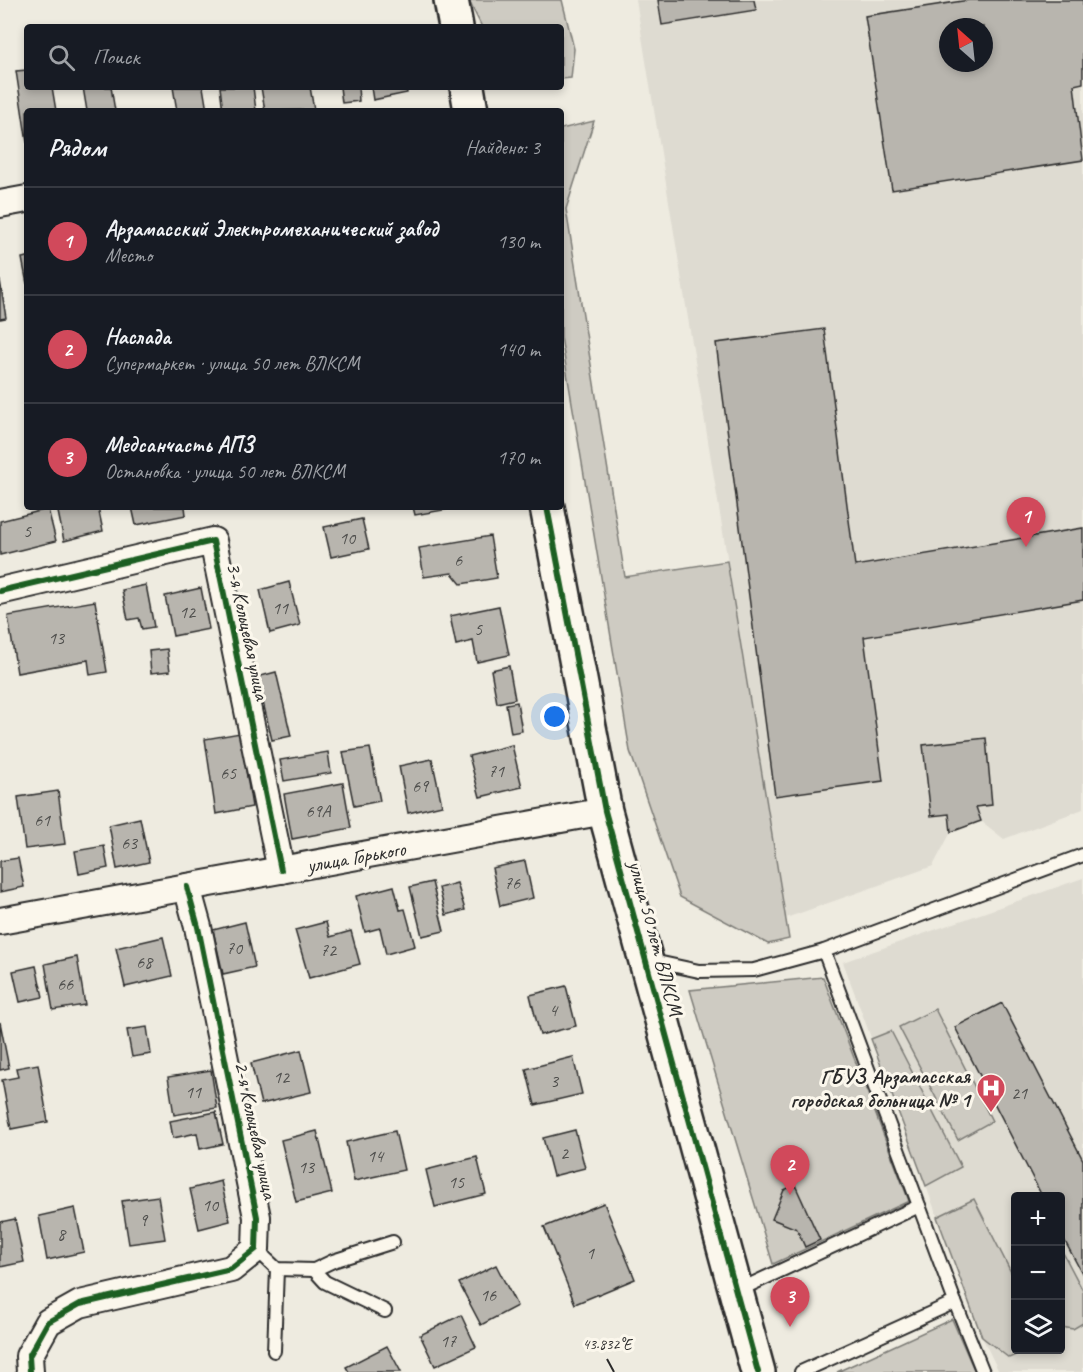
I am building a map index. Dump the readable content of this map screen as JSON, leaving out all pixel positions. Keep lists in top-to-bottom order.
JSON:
{
  "streets": {
    "street": [
      "3-я Кольцевая улица",
      "улица Горького",
      "улица 50 лет ВЛКСМ",
      "2-я Кольцевая улица"
    ]
  },
  "crossings": [
    ["3-я Кольцевая улица", "улица Горького"],
    ["улица Горького", "улица 50 лет ВЛКСМ"],
    ["улица Горького", "2-я Кольцевая улица"]
  ],
  "places": {
    "hospital": ["ГБУЗ Арзамасская городская больница № 1"]
  },
  "house_numbers": [
    "5",
    "10",
    "6",
    "11",
    "12",
    "5",
    "13",
    "71",
    "65",
    "69",
    "69А",
    "61",
    "63",
    "76",
    "70",
    "72",
    "68",
    "66",
    "4",
    "12",
    "3",
    "11",
    "21",
    "2",
    "14",
    "13",
    "15",
    "10",
    "9",
    "8",
    "1",
    "16",
    "17"
  ],
  "north": "top left",
  "page": {
    "search": "Поиск",
    "heading": ["Рядом", "Найдено: 3"],
    "list": [
      {
        "mark": "1",
        "name": "Арзамасский Электромеханический завод",
        "note": "Место",
        "value": "130 m"
      },
      {
        "mark": "2",
        "name": "Наслада",
        "note": "Супермаркет · улица 50 лет ВЛКСМ",
        "value": "140 m"
      },
      {
        "mark": "3",
        "name": "Медсанчасть АПЗ",
        "note": "Остановка · улица 50 лет ВЛКСМ",
        "value": "170 m"
      }
    ],
    "pins": ["1", "2", "3"],
    "map_buttons": ["+", "−"]
  },
  "coordinates": ["43.832°E"]
}
